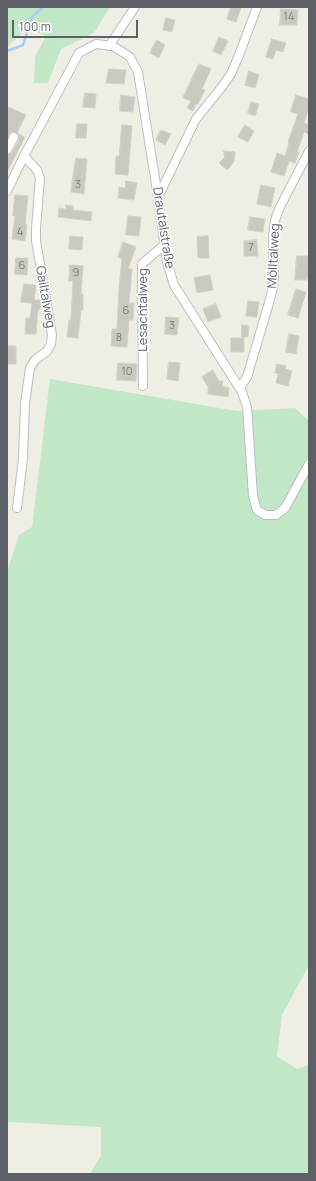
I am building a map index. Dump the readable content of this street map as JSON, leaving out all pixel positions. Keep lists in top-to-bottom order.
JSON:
{
  "streets": {
    "street": [
      "Drautalstraße",
      "Mölltalweg",
      "Gailtalweg",
      "Lesachtalweg"
    ]
  },
  "crossings": [
    ["Drautalstraße", "Mölltalweg"],
    ["Drautalstraße", "Gailtalweg"],
    ["Drautalstraße", "Lesachtalweg"]
  ],
  "house_numbers": [
    "14",
    "3",
    "4",
    "7",
    "6",
    "9",
    "6",
    "3",
    "8",
    "10"
  ],
  "scale_bar": "100 m"
}
